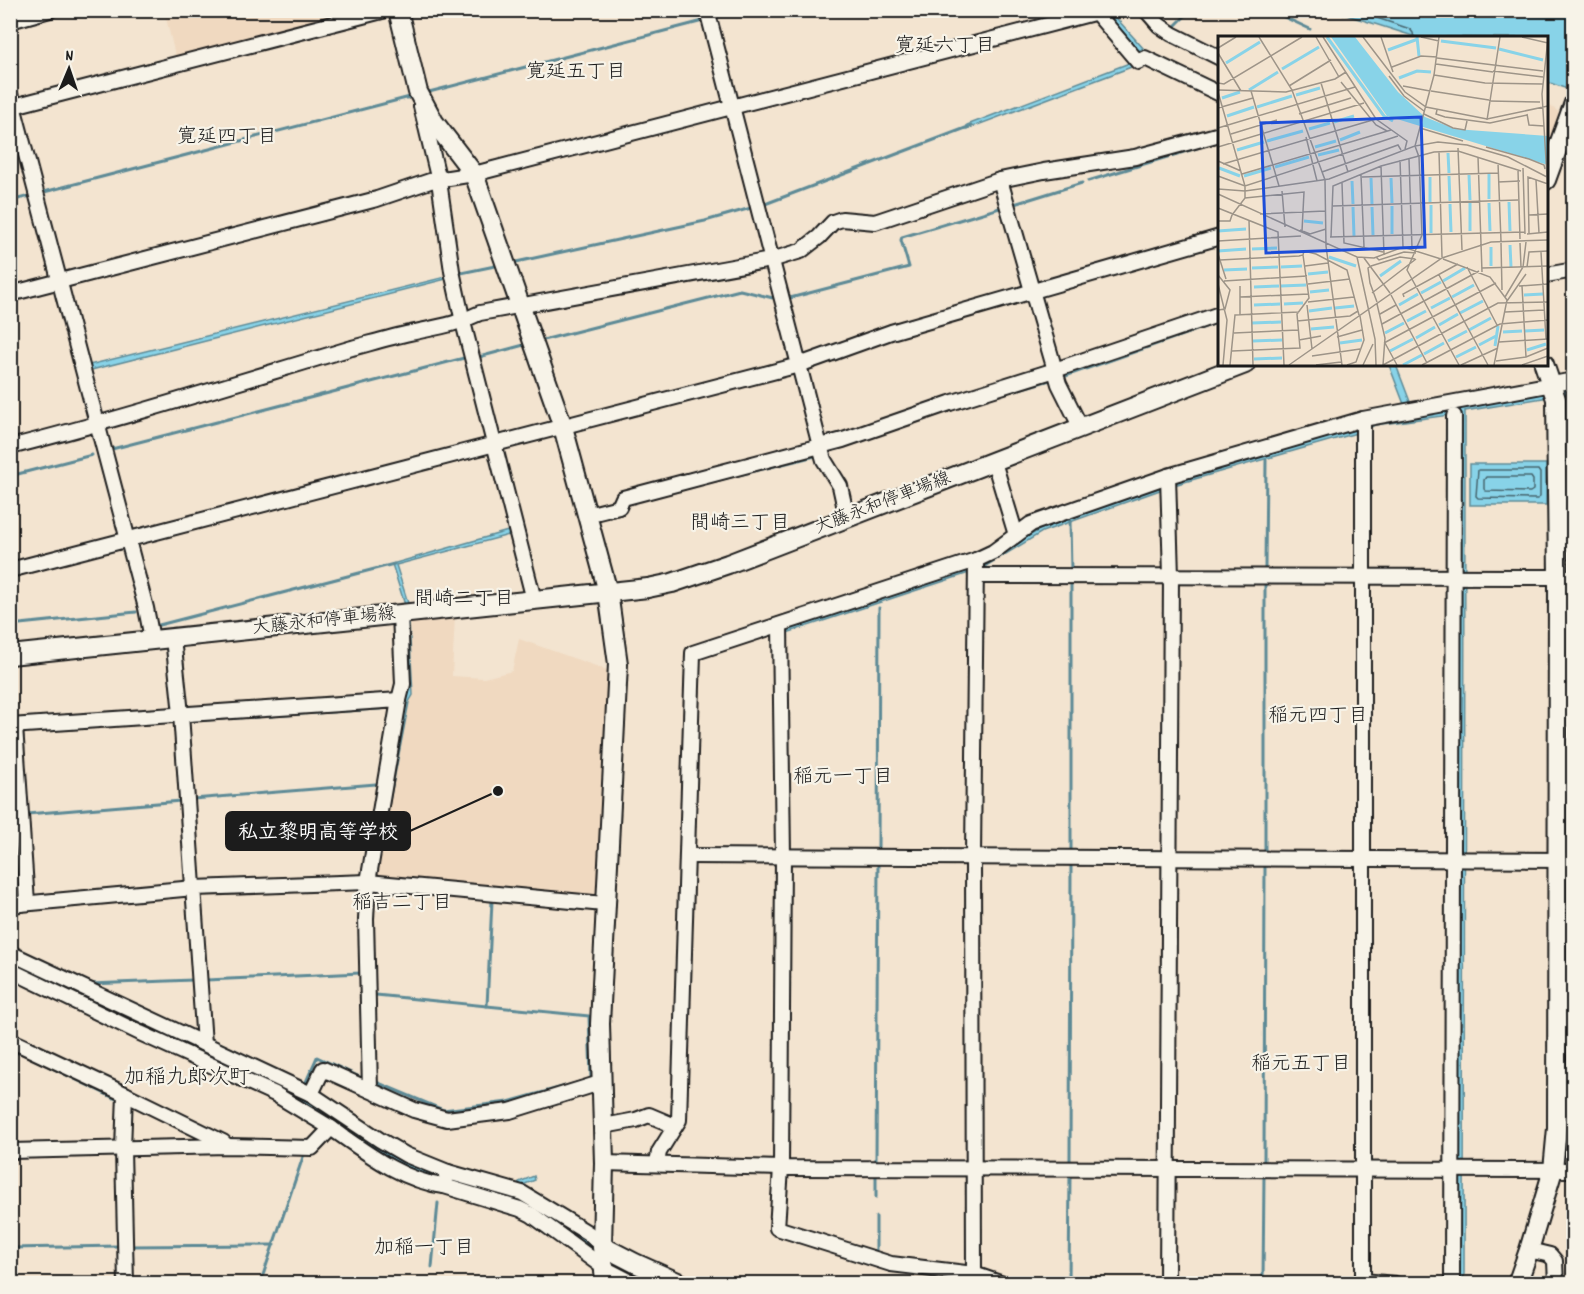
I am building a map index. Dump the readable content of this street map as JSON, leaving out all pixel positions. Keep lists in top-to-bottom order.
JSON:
{
  "streets": {
    "street": ["大藤永和停車場線"]
  },
  "districts": [
    "寛延六丁目",
    "寛延五丁目",
    "寛延四丁目",
    "間崎三丁目",
    "間崎二丁目",
    "稲元四丁目",
    "稲元一丁目",
    "稲吉二丁目",
    "稲元五丁目",
    "加稲九郎次町",
    "加稲一丁目"
  ],
  "places": ["私立黎明高等学校"],
  "north": "top"
}
